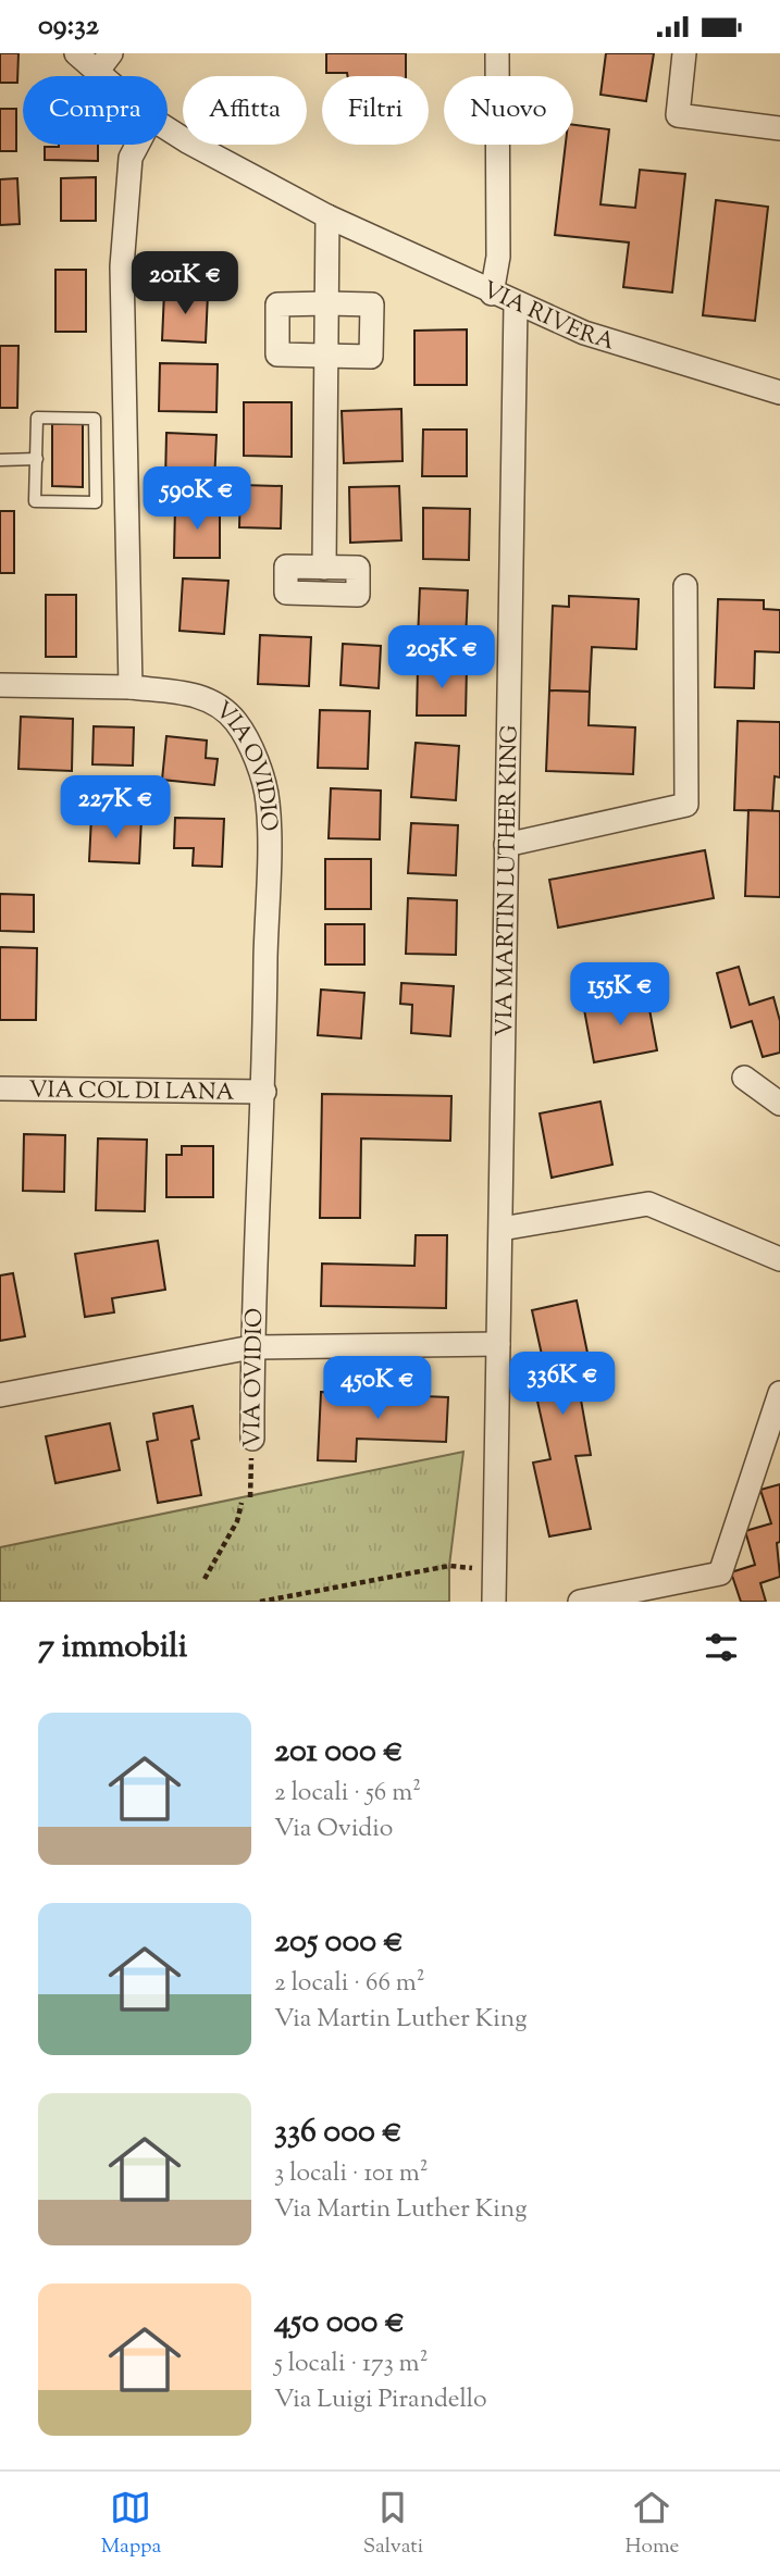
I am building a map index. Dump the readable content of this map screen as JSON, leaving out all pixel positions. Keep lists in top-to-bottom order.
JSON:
{
  "streets": {
    "street": [
      "VIA RIVERA",
      "VIA OVIDIO",
      "VIA MARTIN LUTHER KING",
      "VIA COL DI LANA"
    ]
  },
  "crossings": [
    ["VIA RIVERA", "VIA MARTIN LUTHER KING"],
    ["VIA OVIDIO", "VIA COL DI LANA"]
  ],
  "page": {
    "status": "09:32",
    "chip": [
      "Compra",
      "Affitta",
      "Filtri",
      "Nuovo"
    ],
    "price": [
      "201K €",
      "590K €",
      "205K €",
      "227K €",
      "155K €",
      "336K €",
      "450K €"
    ],
    "heading": "7 immobili",
    "list": [
      {
        "name": "201 000 €",
        "note": "2 locali · 56 m² · Via Ovidio"
      },
      {
        "name": "205 000 €",
        "note": "2 locali · 66 m² · Via Martin Luther King"
      },
      {
        "name": "336 000 €",
        "note": "3 locali · 101 m² · Via Martin Luther King"
      },
      {
        "name": "450 000 €",
        "note": "5 locali · 173 m² · Via Luigi Pirandello"
      }
    ],
    "tabs": ["Mappa", "Salvati", "Home"]
  }
}
